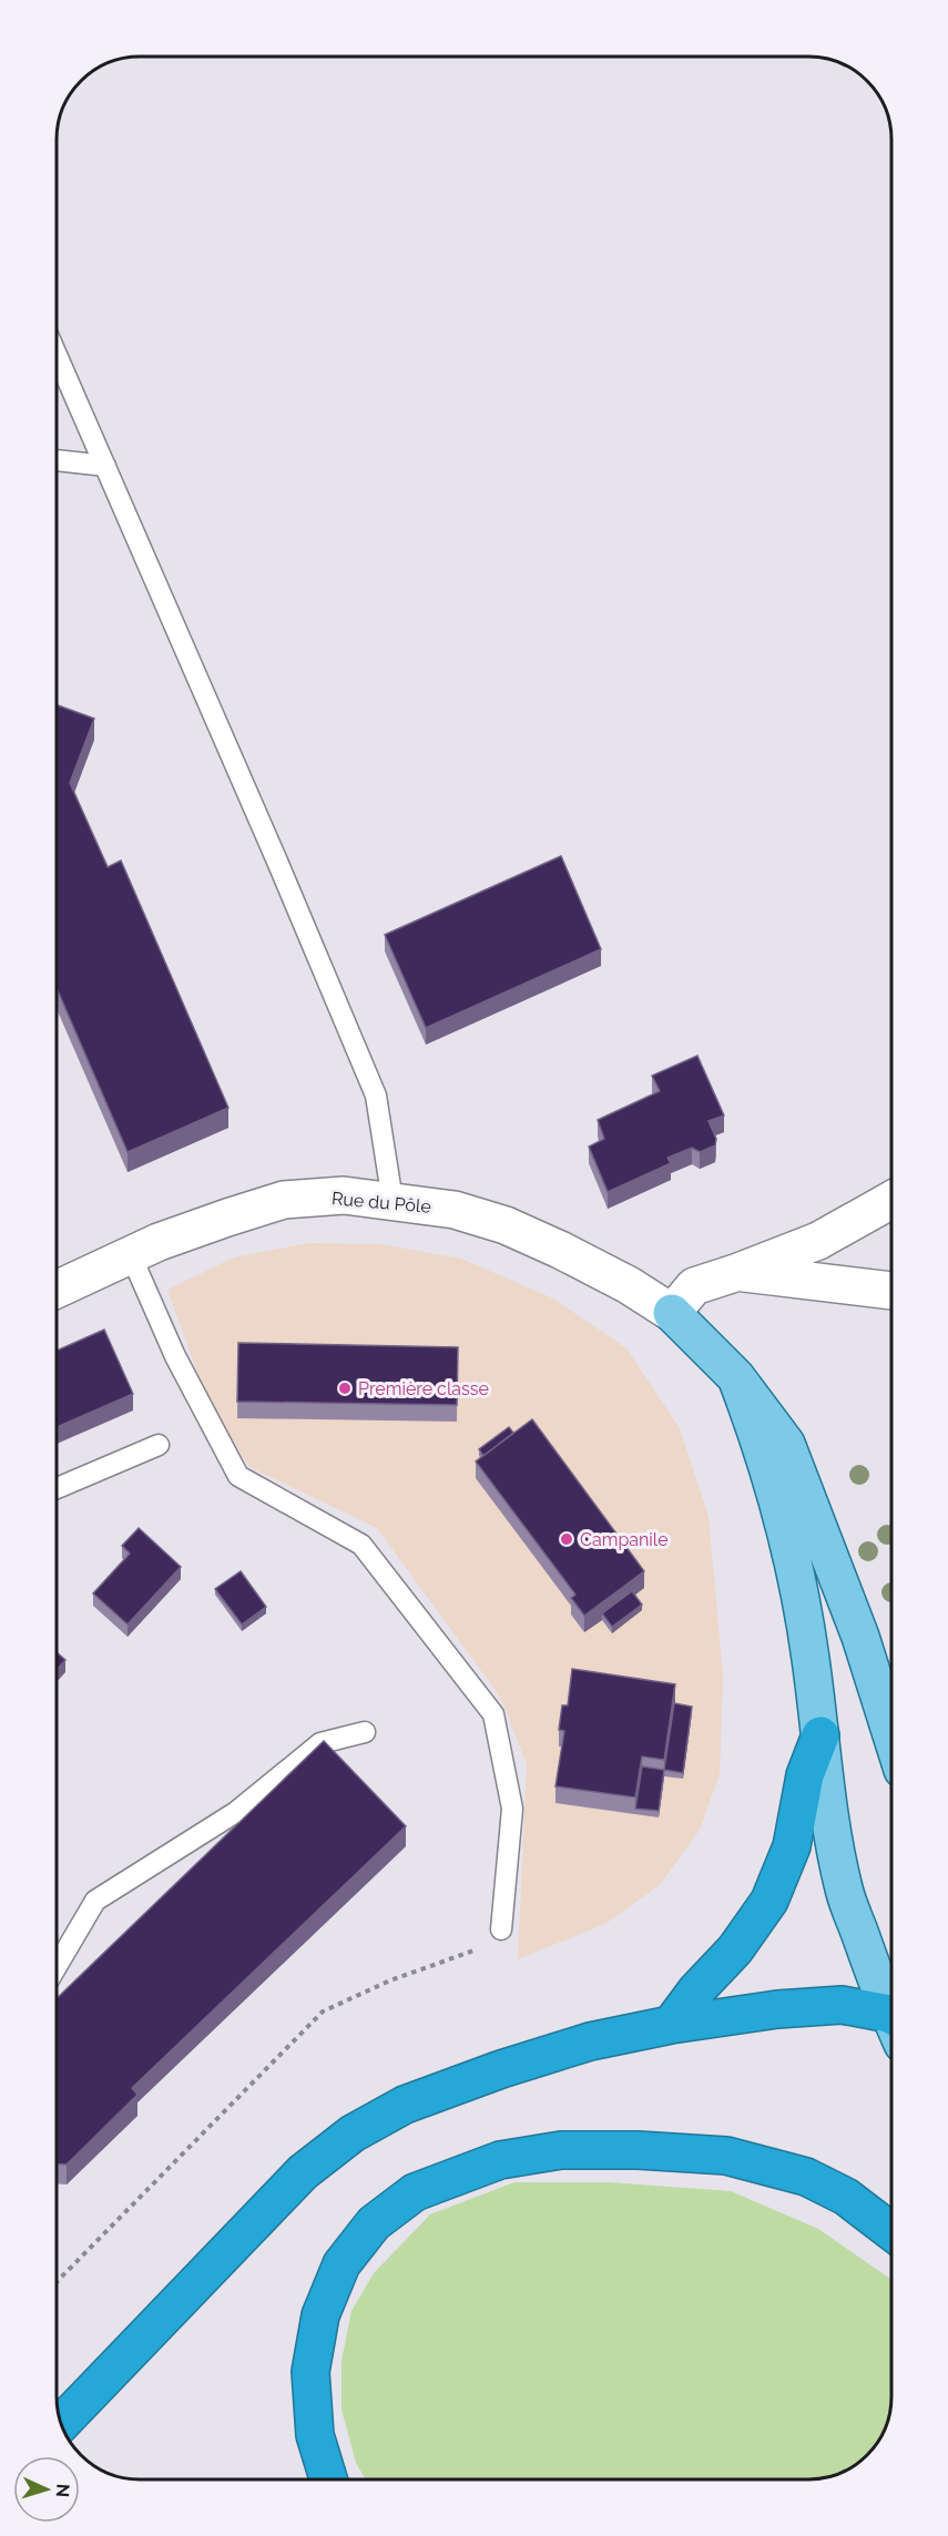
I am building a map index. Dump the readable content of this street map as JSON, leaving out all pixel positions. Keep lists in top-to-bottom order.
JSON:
{
  "streets": {
    "street": ["Rue du Pôle"]
  },
  "places": ["Première classe", "Campanile"],
  "north": "right"
}
